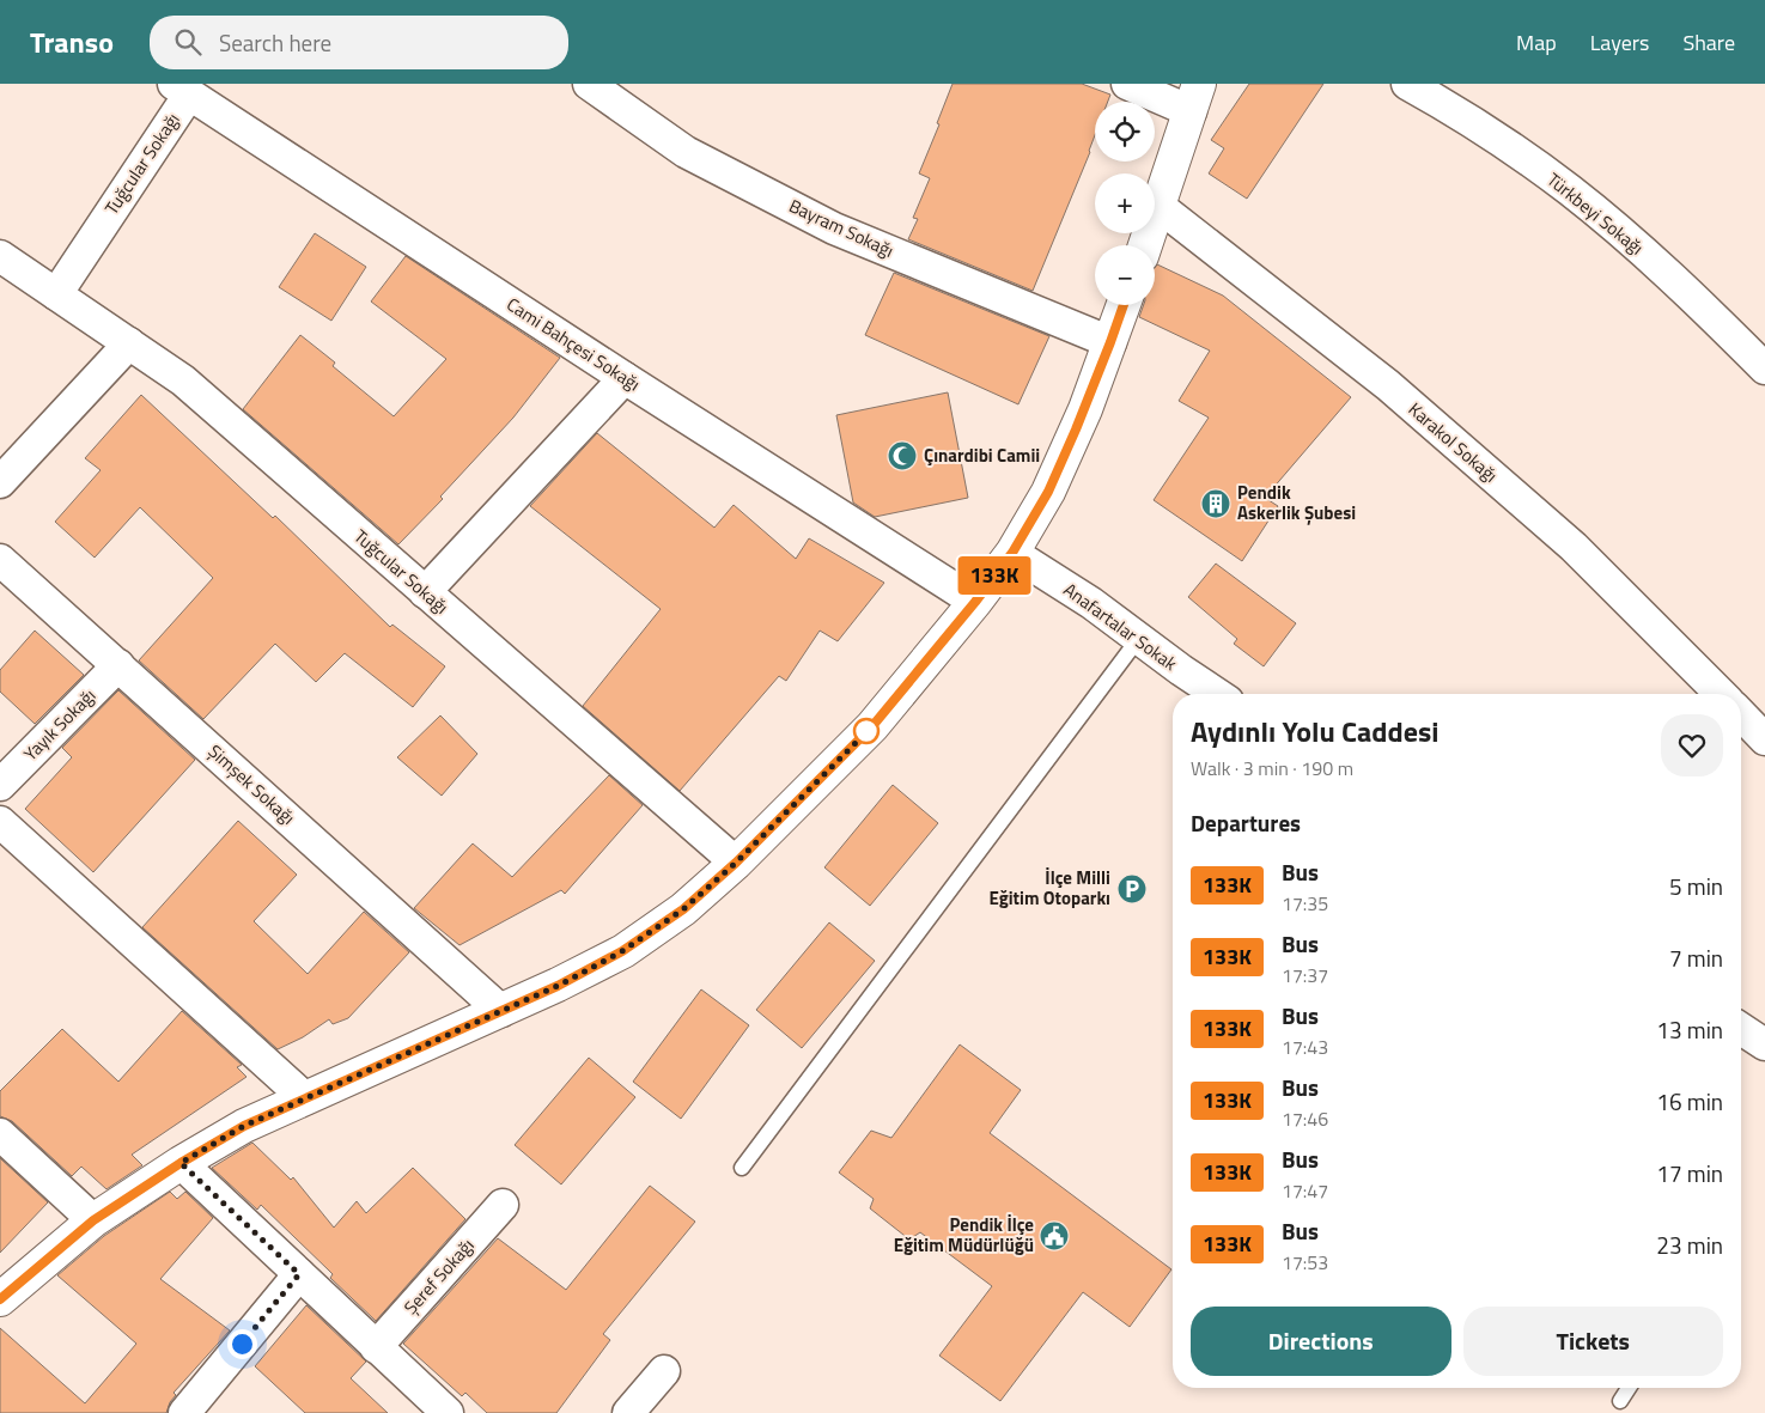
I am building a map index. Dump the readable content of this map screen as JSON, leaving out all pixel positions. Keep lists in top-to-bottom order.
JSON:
{
  "streets": {
    "street": [
      "Tuğcular Sokağı",
      "Türkbeyi Sokağı",
      "Bayram Sokağı",
      "Cami Bahçesi Sokağı",
      "Karakol Sokağı",
      "Anafartalar Sokak",
      "Yayık Sokağı",
      "Şimşek Sokağı",
      "Şeref Sokağı"
    ]
  },
  "crossings": [
    ["Tuğcular Sokağı", "Cami Bahçesi Sokağı"],
    ["Yayık Sokağı", "Şimşek Sokağı"]
  ],
  "places": {
    "mosque": ["Çınardibi Camii"],
    "building": ["Pendik Askerlik Şubesi"],
    "parking": ["İlçe Milli Eğitim Otoparkı"],
    "public building": ["Pendik İlçe Eğitim Müdürlüğü"]
  },
  "lines": ["bus line 133K"],
  "page": {
    "header": "Transo",
    "search": "Search here",
    "nav": ["Map", "Layers", "Share"],
    "on_map": "133K",
    "map_buttons": ["+", "−"],
    "heading": [
      ["Aydınlı Yolu Caddesi", "Walk · 3 min · 190 m"],
      "Departures"
    ],
    "list": [
      {
        "mark": "133K",
        "name": "Bus",
        "note": "17:35",
        "value": "5 min"
      },
      {
        "mark": "133K",
        "name": "Bus",
        "note": "17:37",
        "value": "7 min"
      },
      {
        "mark": "133K",
        "name": "Bus",
        "note": "17:43",
        "value": "13 min"
      },
      {
        "mark": "133K",
        "name": "Bus",
        "note": "17:46",
        "value": "16 min"
      },
      {
        "mark": "133K",
        "name": "Bus",
        "note": "17:47",
        "value": "17 min"
      },
      {
        "mark": "133K",
        "name": "Bus",
        "note": "17:53",
        "value": "23 min"
      }
    ],
    "buttons": ["Directions", "Tickets"]
  }
}
